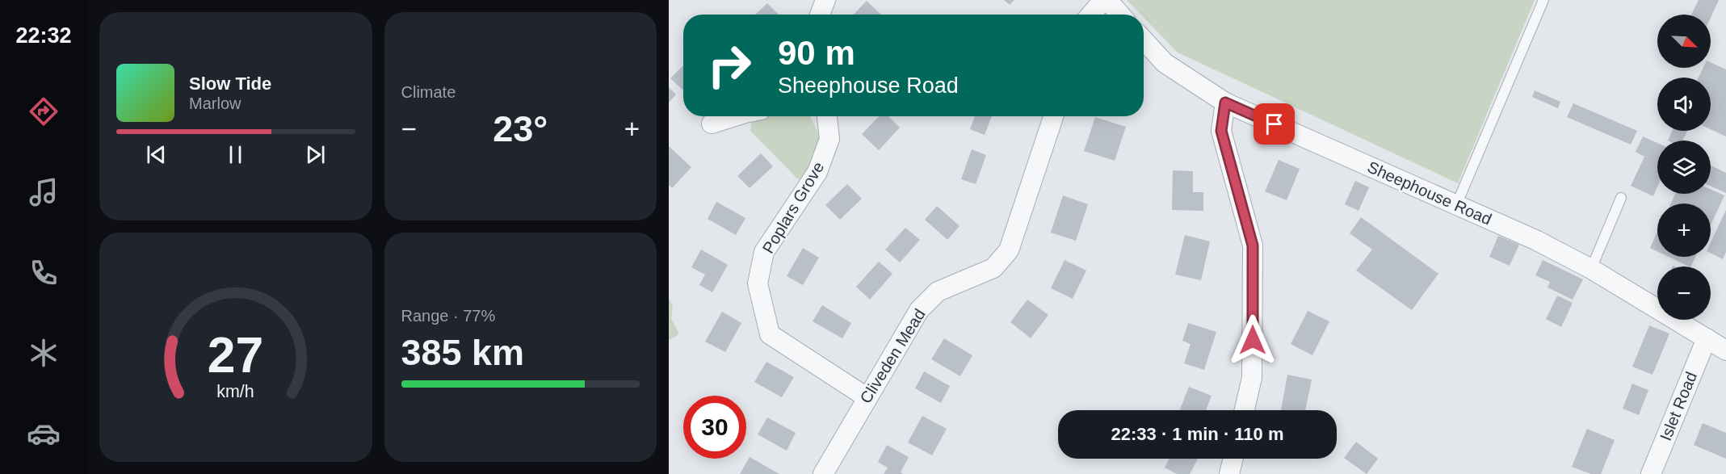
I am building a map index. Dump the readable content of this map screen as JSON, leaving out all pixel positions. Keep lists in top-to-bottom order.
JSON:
{
  "streets": {
    "street": [
      "Sheephouse Road",
      "Poplars Grove",
      "Cliveden Mead",
      "Islet Road"
    ]
  },
  "crossings": [
    ["Sheephouse Road", "Islet Road"],
    ["Poplars Grove", "Cliveden Mead"]
  ],
  "north": "bottom right",
  "page": {
    "tabs": "22:32",
    "tile": [
      "Climate",
      ["Range · 77%", "385 km"]
    ],
    "map_buttons": ["+", "−"],
    "turn": ["90 m", "Sheephouse Road"],
    "song": ["Slow Tide", "Marlow"],
    "heat": ["−", "23°", "+"],
    "limit": "30",
    "trip": "22:33 · 1 min · 110 m",
    "gauge": ["27", "km/h"]
  }
}
